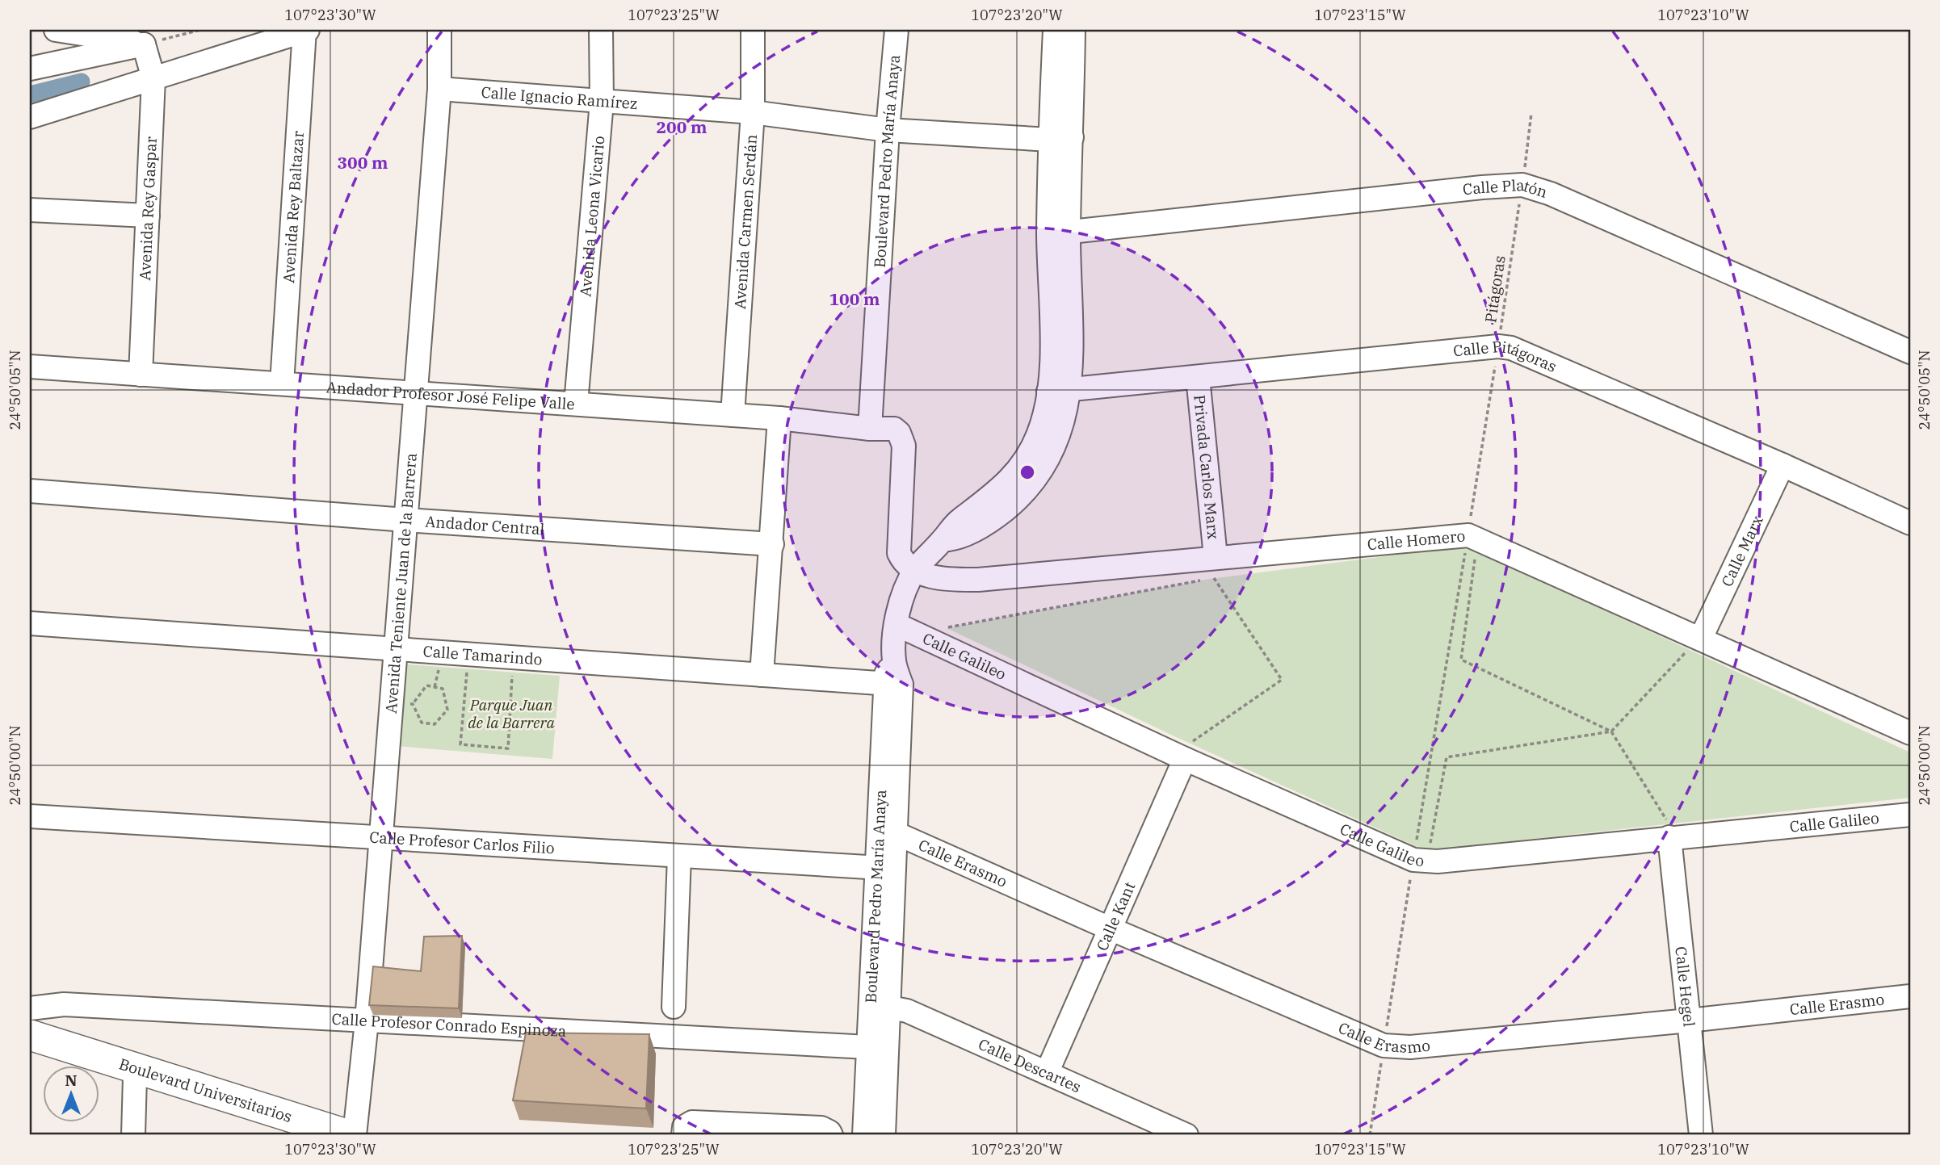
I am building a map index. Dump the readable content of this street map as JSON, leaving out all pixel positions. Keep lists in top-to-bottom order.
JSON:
{
  "streets": {
    "main road": ["Boulevard Universitarios"],
    "street": [
      "Calle Ignacio Ramírez",
      "Boulevard Pedro María Anaya",
      "Calle Platón",
      "Avenida Rey Baltazar",
      "Avenida Rey Gaspar",
      "Avenida Leona Vicario",
      "Avenida Carmen Serdán",
      "Calle Pitágoras",
      "Andador Profesor José Felipe Valle",
      "Privada Carlos Marx",
      "Andador Central",
      "Calle Homero",
      "Calle Marx",
      "Avenida Teniente Juan de la Barrera",
      "Calle Tamarindo",
      "Calle Galileo",
      "Calle Profesor Carlos Filio",
      "Calle Erasmo",
      "Calle Kant",
      "Calle Hegel",
      "Calle Profesor Conrado Espinoza",
      "Calle Descartes"
    ],
    "path": ["Pitágoras"]
  },
  "crossings": [
    ["Calle Ignacio Ramírez", "Boulevard Pedro María Anaya"],
    ["Calle Ignacio Ramírez", "Avenida Leona Vicario"],
    ["Calle Ignacio Ramírez", "Avenida Carmen Serdán"],
    ["Calle Ignacio Ramírez", "Avenida Teniente Juan de la Barrera"],
    ["Boulevard Pedro María Anaya", "Calle Pitágoras"],
    ["Boulevard Pedro María Anaya", "Andador Profesor José Felipe Valle"],
    ["Boulevard Pedro María Anaya", "Calle Homero"],
    ["Boulevard Pedro María Anaya", "Calle Tamarindo"],
    ["Boulevard Pedro María Anaya", "Calle Galileo"],
    ["Boulevard Pedro María Anaya", "Calle Profesor Carlos Filio"],
    ["Boulevard Pedro María Anaya", "Calle Erasmo"],
    ["Boulevard Pedro María Anaya", "Calle Profesor Conrado Espinoza"],
    ["Boulevard Pedro María Anaya", "Calle Descartes"],
    ["Calle Platón", "Pitágoras"],
    ["Avenida Rey Baltazar", "Andador Profesor José Felipe Valle"],
    ["Avenida Rey Gaspar", "Andador Profesor José Felipe Valle"],
    ["Avenida Leona Vicario", "Andador Profesor José Felipe Valle"],
    ["Avenida Carmen Serdán", "Andador Profesor José Felipe Valle"],
    ["Pitágoras", "Calle Pitágoras"],
    ["Pitágoras", "Calle Homero"],
    ["Pitágoras", "Calle Galileo"],
    ["Calle Pitágoras", "Privada Carlos Marx"],
    ["Calle Pitágoras", "Calle Marx"],
    ["Andador Profesor José Felipe Valle", "Avenida Teniente Juan de la Barrera"],
    ["Privada Carlos Marx", "Calle Homero"],
    ["Andador Central", "Avenida Teniente Juan de la Barrera"],
    ["Calle Homero", "Calle Marx"],
    ["Avenida Teniente Juan de la Barrera", "Calle Tamarindo"],
    ["Avenida Teniente Juan de la Barrera", "Calle Profesor Carlos Filio"],
    ["Avenida Teniente Juan de la Barrera", "Calle Profesor Conrado Espinoza"],
    ["Calle Galileo", "Calle Kant"],
    ["Calle Galileo", "Calle Hegel"],
    ["Calle Erasmo", "Calle Kant"],
    ["Calle Erasmo", "Calle Hegel"],
    ["Calle Kant", "Calle Descartes"]
  ],
  "parks": ["Parque Juan de la Barrera"],
  "north": "top",
  "coordinates": [
    "107°23'30\"W",
    "107°23'25\"W",
    "107°23'20\"W",
    "107°23'15\"W",
    "107°23'10\"W",
    "24°50'05\"N",
    "24°50'00\"N"
  ],
  "rings": ["200 m", "300 m", "100 m"]
}
